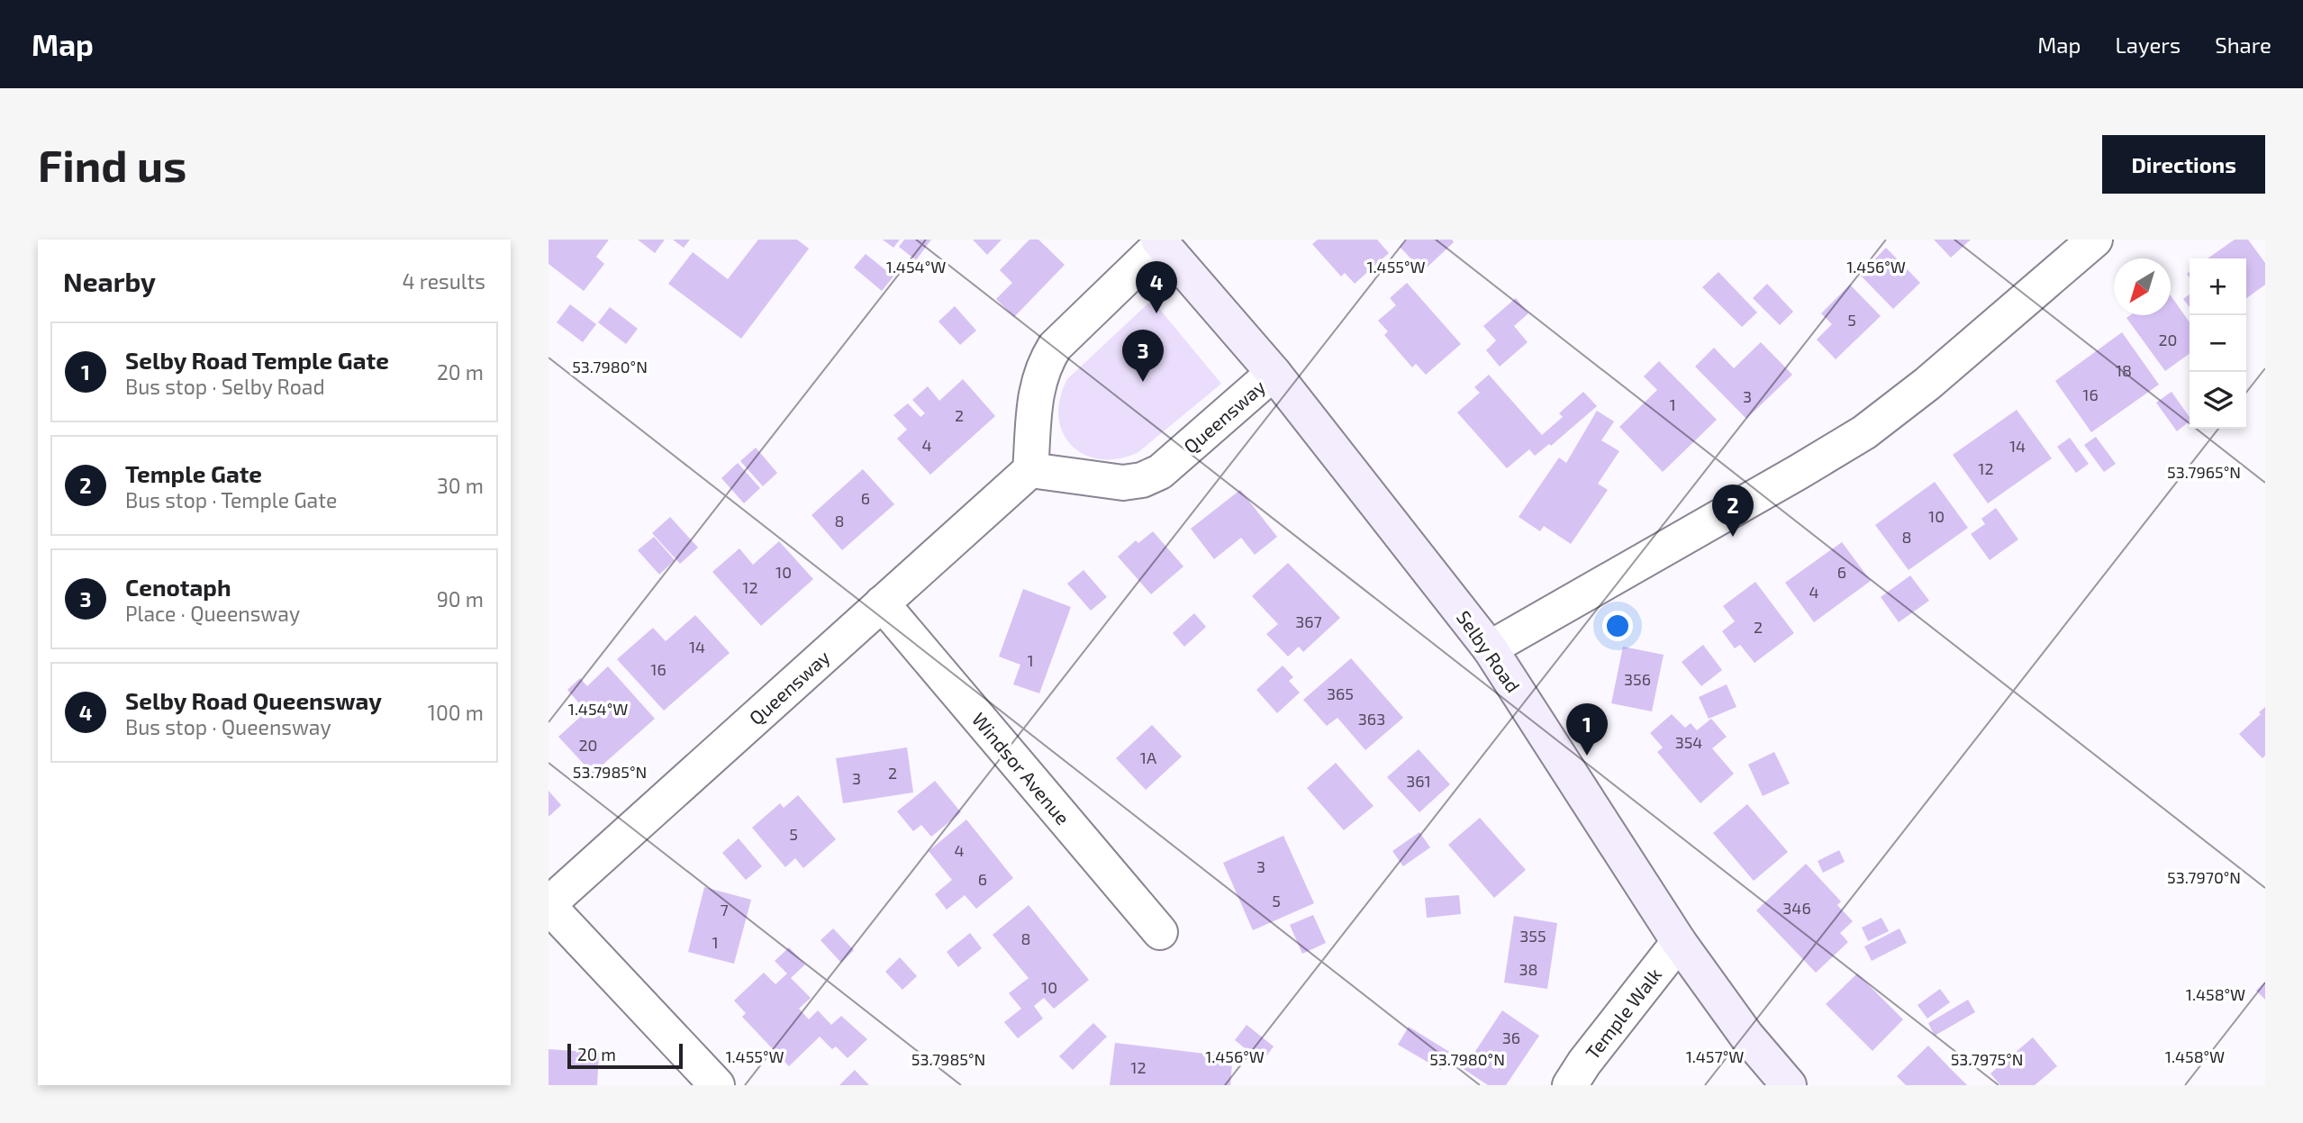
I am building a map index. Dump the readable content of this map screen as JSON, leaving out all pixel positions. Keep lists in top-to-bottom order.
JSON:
{
  "streets": {
    "main road": ["Selby Road"],
    "street": ["Queensway", "Windsor Avenue", "Temple Walk"]
  },
  "crossings": [
    ["Queensway", "Selby Road"],
    ["Queensway", "Windsor Avenue"],
    ["Selby Road", "Temple Walk"]
  ],
  "house_numbers": [
    "5",
    "20",
    "18",
    "16",
    "3",
    "1",
    "2",
    "4",
    "14",
    "12",
    "6",
    "10",
    "8",
    "8",
    "10",
    "6",
    "12",
    "4",
    "367",
    "2",
    "14",
    "1",
    "16",
    "356",
    "365",
    "363",
    "354",
    "20",
    "1A",
    "2",
    "3",
    "361",
    "5",
    "4",
    "3",
    "6",
    "5",
    "346",
    "7",
    "355",
    "8",
    "1",
    "38",
    "10",
    "36",
    "12"
  ],
  "scale_bar": "20 m",
  "north": "bottom left",
  "page": {
    "header": "Map",
    "nav": ["Map", "Layers", "Share"],
    "buttons": "Directions",
    "title": "Find us",
    "heading": ["Nearby", "4 results"],
    "map_buttons": ["+", "−"],
    "pins": [
      "4",
      "3",
      "2",
      "1"
    ],
    "list": [
      {
        "mark": "1",
        "name": "Selby Road Temple Gate",
        "note": "Bus stop · Selby Road",
        "value": "20 m"
      },
      {
        "mark": "2",
        "name": "Temple Gate",
        "note": "Bus stop · Temple Gate",
        "value": "30 m"
      },
      {
        "mark": "3",
        "name": "Cenotaph",
        "note": "Place · Queensway",
        "value": "90 m"
      },
      {
        "mark": "4",
        "name": "Selby Road Queensway",
        "note": "Bus stop · Queensway",
        "value": "100 m"
      }
    ],
    "scale": "20 m"
  },
  "coordinates": [
    "1.454°W",
    "1.455°W",
    "1.456°W",
    "53.7980°N",
    "53.7965°N",
    "53.7985°N",
    "53.7970°N",
    "1.458°W",
    "1.457°W",
    "53.7975°N"
  ]
}
